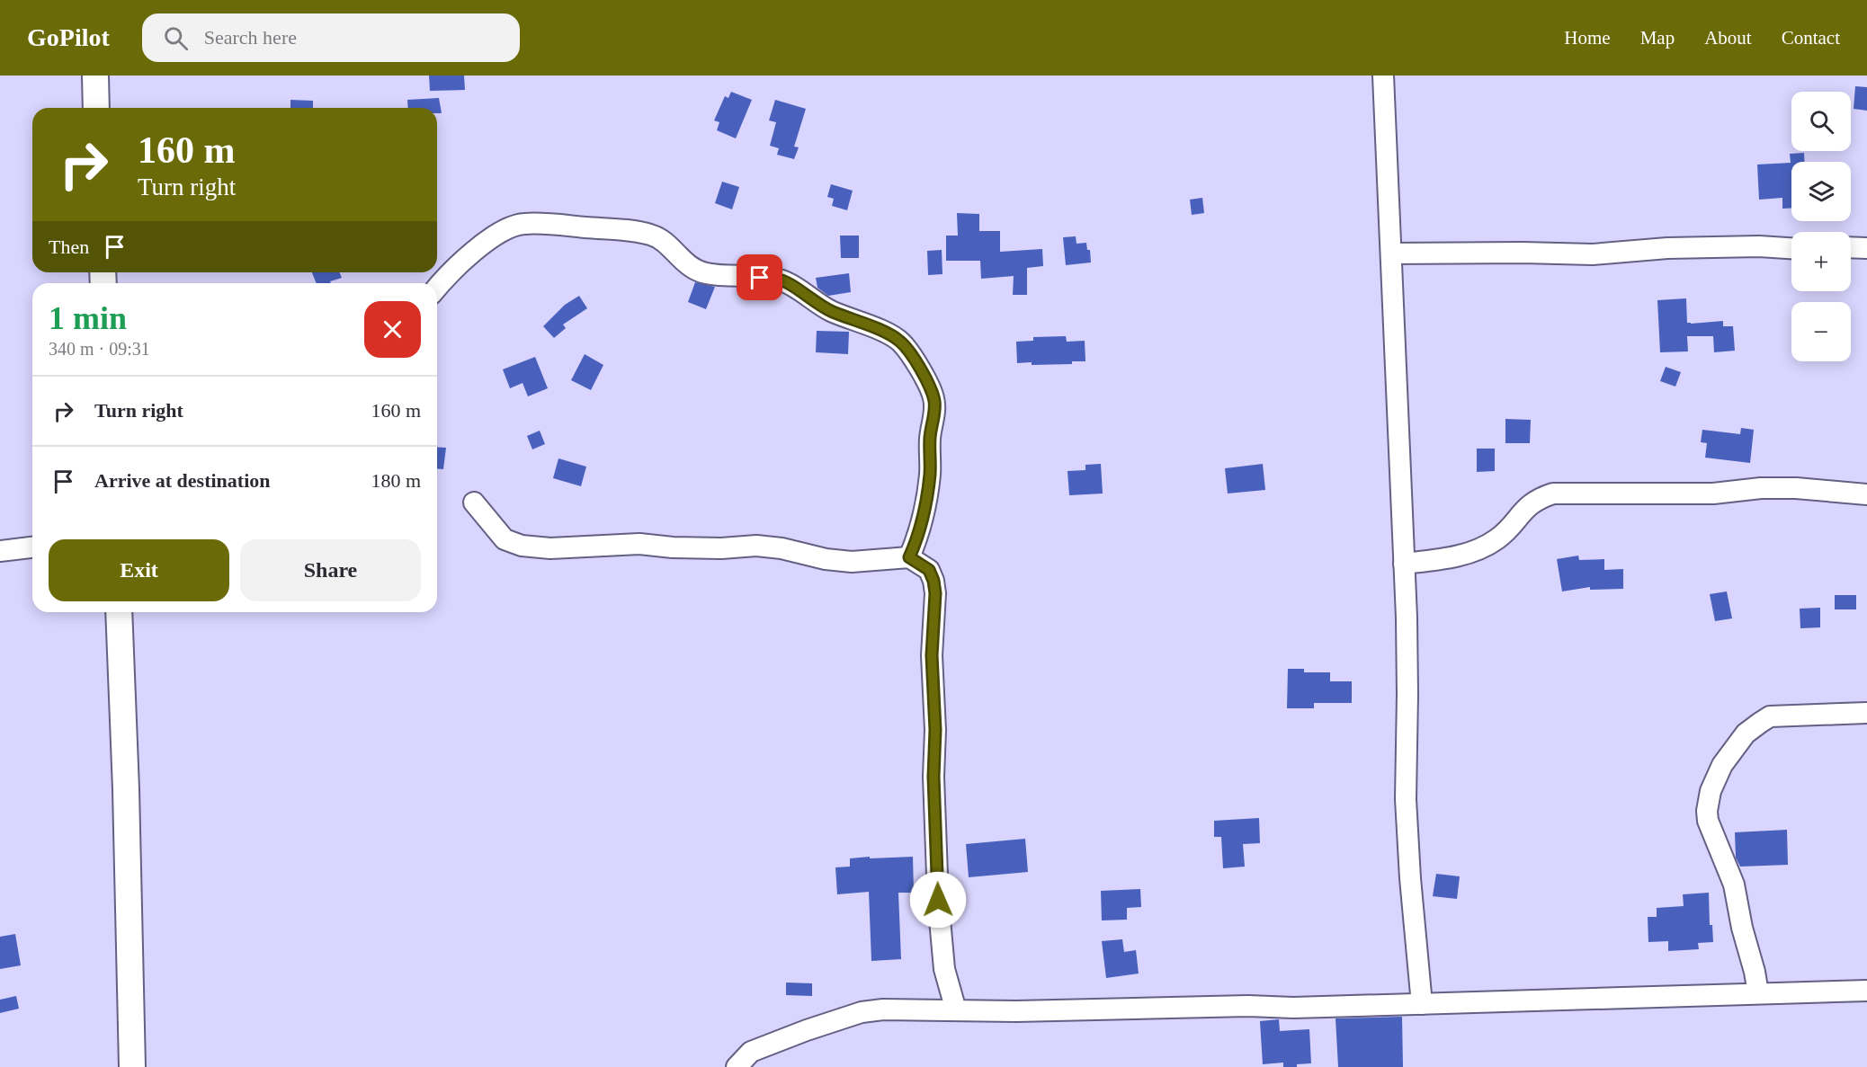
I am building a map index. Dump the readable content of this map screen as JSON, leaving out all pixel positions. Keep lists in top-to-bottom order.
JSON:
{
  "page": {
    "header": "GoPilot",
    "search": "Search here",
    "nav": [
      "Home",
      "Map",
      "About",
      "Contact"
    ],
    "map_buttons": ["+", "−"],
    "turn": ["160 m", "Turn right"],
    "then": "Then",
    "heading": ["1 min", "340 m · 09:31"],
    "list": [
      {
        "name": "Turn right",
        "value": "160 m"
      },
      {
        "name": "Arrive at destination",
        "value": "180 m"
      }
    ],
    "buttons": ["Exit", "Share"]
  }
}
